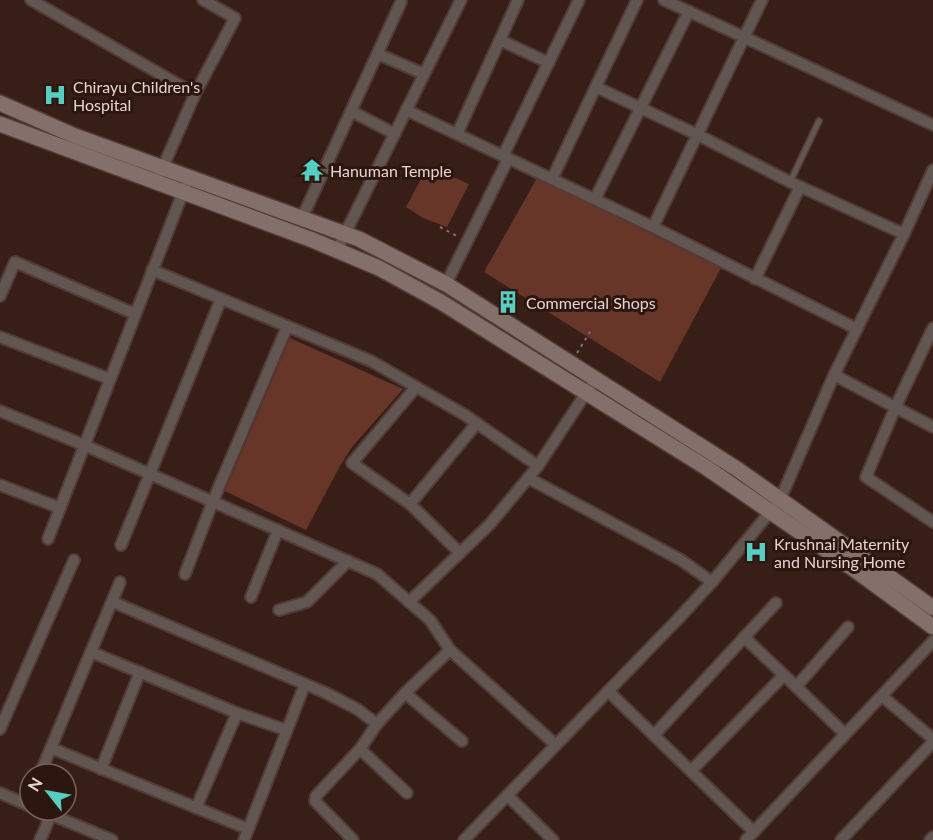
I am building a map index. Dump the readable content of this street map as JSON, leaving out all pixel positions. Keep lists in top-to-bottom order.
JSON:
{
  "places": {
    "hospital": ["Chirayu Children's Hospital", "Krushnai Maternity and Nursing Home"],
    "temple": ["Hanuman Temple"],
    "building": ["Commercial Shops"]
  },
  "north": "top left"
}
